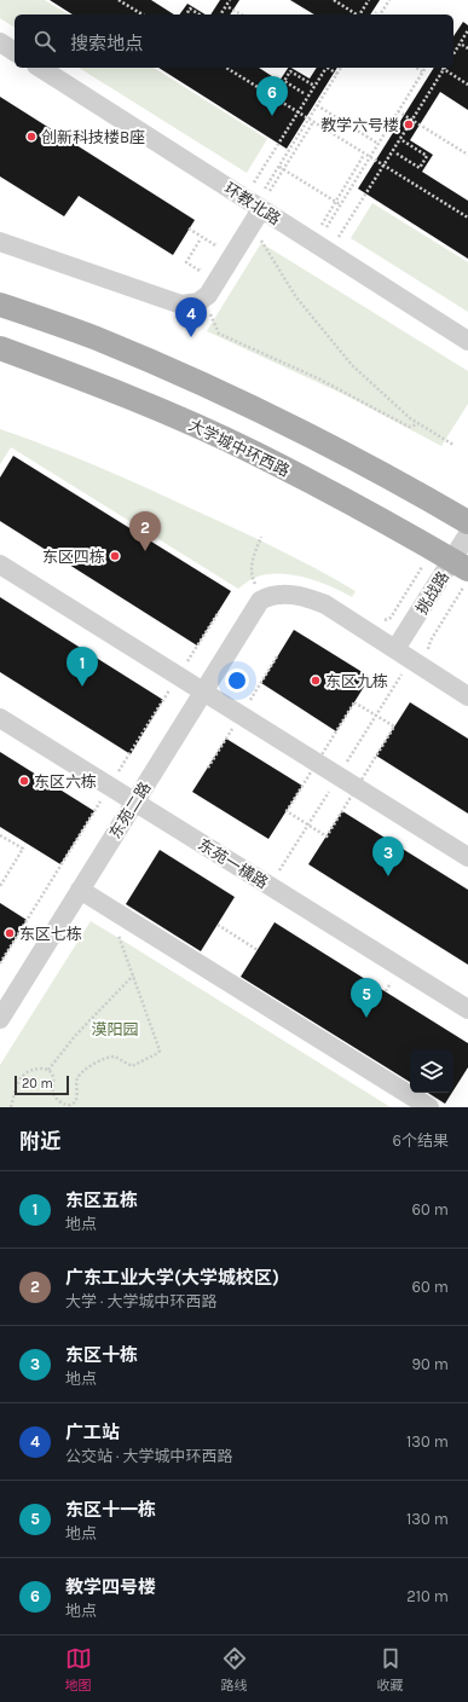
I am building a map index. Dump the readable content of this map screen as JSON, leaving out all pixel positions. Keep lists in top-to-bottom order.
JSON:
{
  "streets": {
    "main road": ["大学城中环西路"],
    "street": [
      "环教北路",
      "挑战路",
      "东苑二路",
      "东苑一横路"
    ]
  },
  "crossings": [
    ["东苑二路", "东苑一横路"]
  ],
  "parks": ["漠阳园"],
  "places": [
    "教学六号楼",
    "创新科技楼B座",
    "东区四栋",
    "东区九栋",
    "东区六栋",
    "东区七栋"
  ],
  "scale_bar": "20 m",
  "page": {
    "search": "搜索地点",
    "pins": [
      "6",
      "4",
      "2",
      "1",
      "3",
      "5"
    ],
    "scale": "20 m",
    "heading": ["附近", "6个结果"],
    "list": [
      {
        "mark": "1",
        "name": "东区五栋",
        "note": "地点",
        "value": "60 m"
      },
      {
        "mark": "2",
        "name": "广东工业大学(大学城校区)",
        "note": "大学 · 大学城中环西路",
        "value": "60 m"
      },
      {
        "mark": "3",
        "name": "东区十栋",
        "note": "地点",
        "value": "90 m"
      },
      {
        "mark": "4",
        "name": "广工站",
        "note": "公交站 · 大学城中环西路",
        "value": "130 m"
      },
      {
        "mark": "5",
        "name": "东区十一栋",
        "note": "地点",
        "value": "130 m"
      },
      {
        "mark": "6",
        "name": "教学四号楼",
        "note": "地点",
        "value": "210 m"
      }
    ],
    "nav": ["地图", "路线", "收藏"]
  }
}
